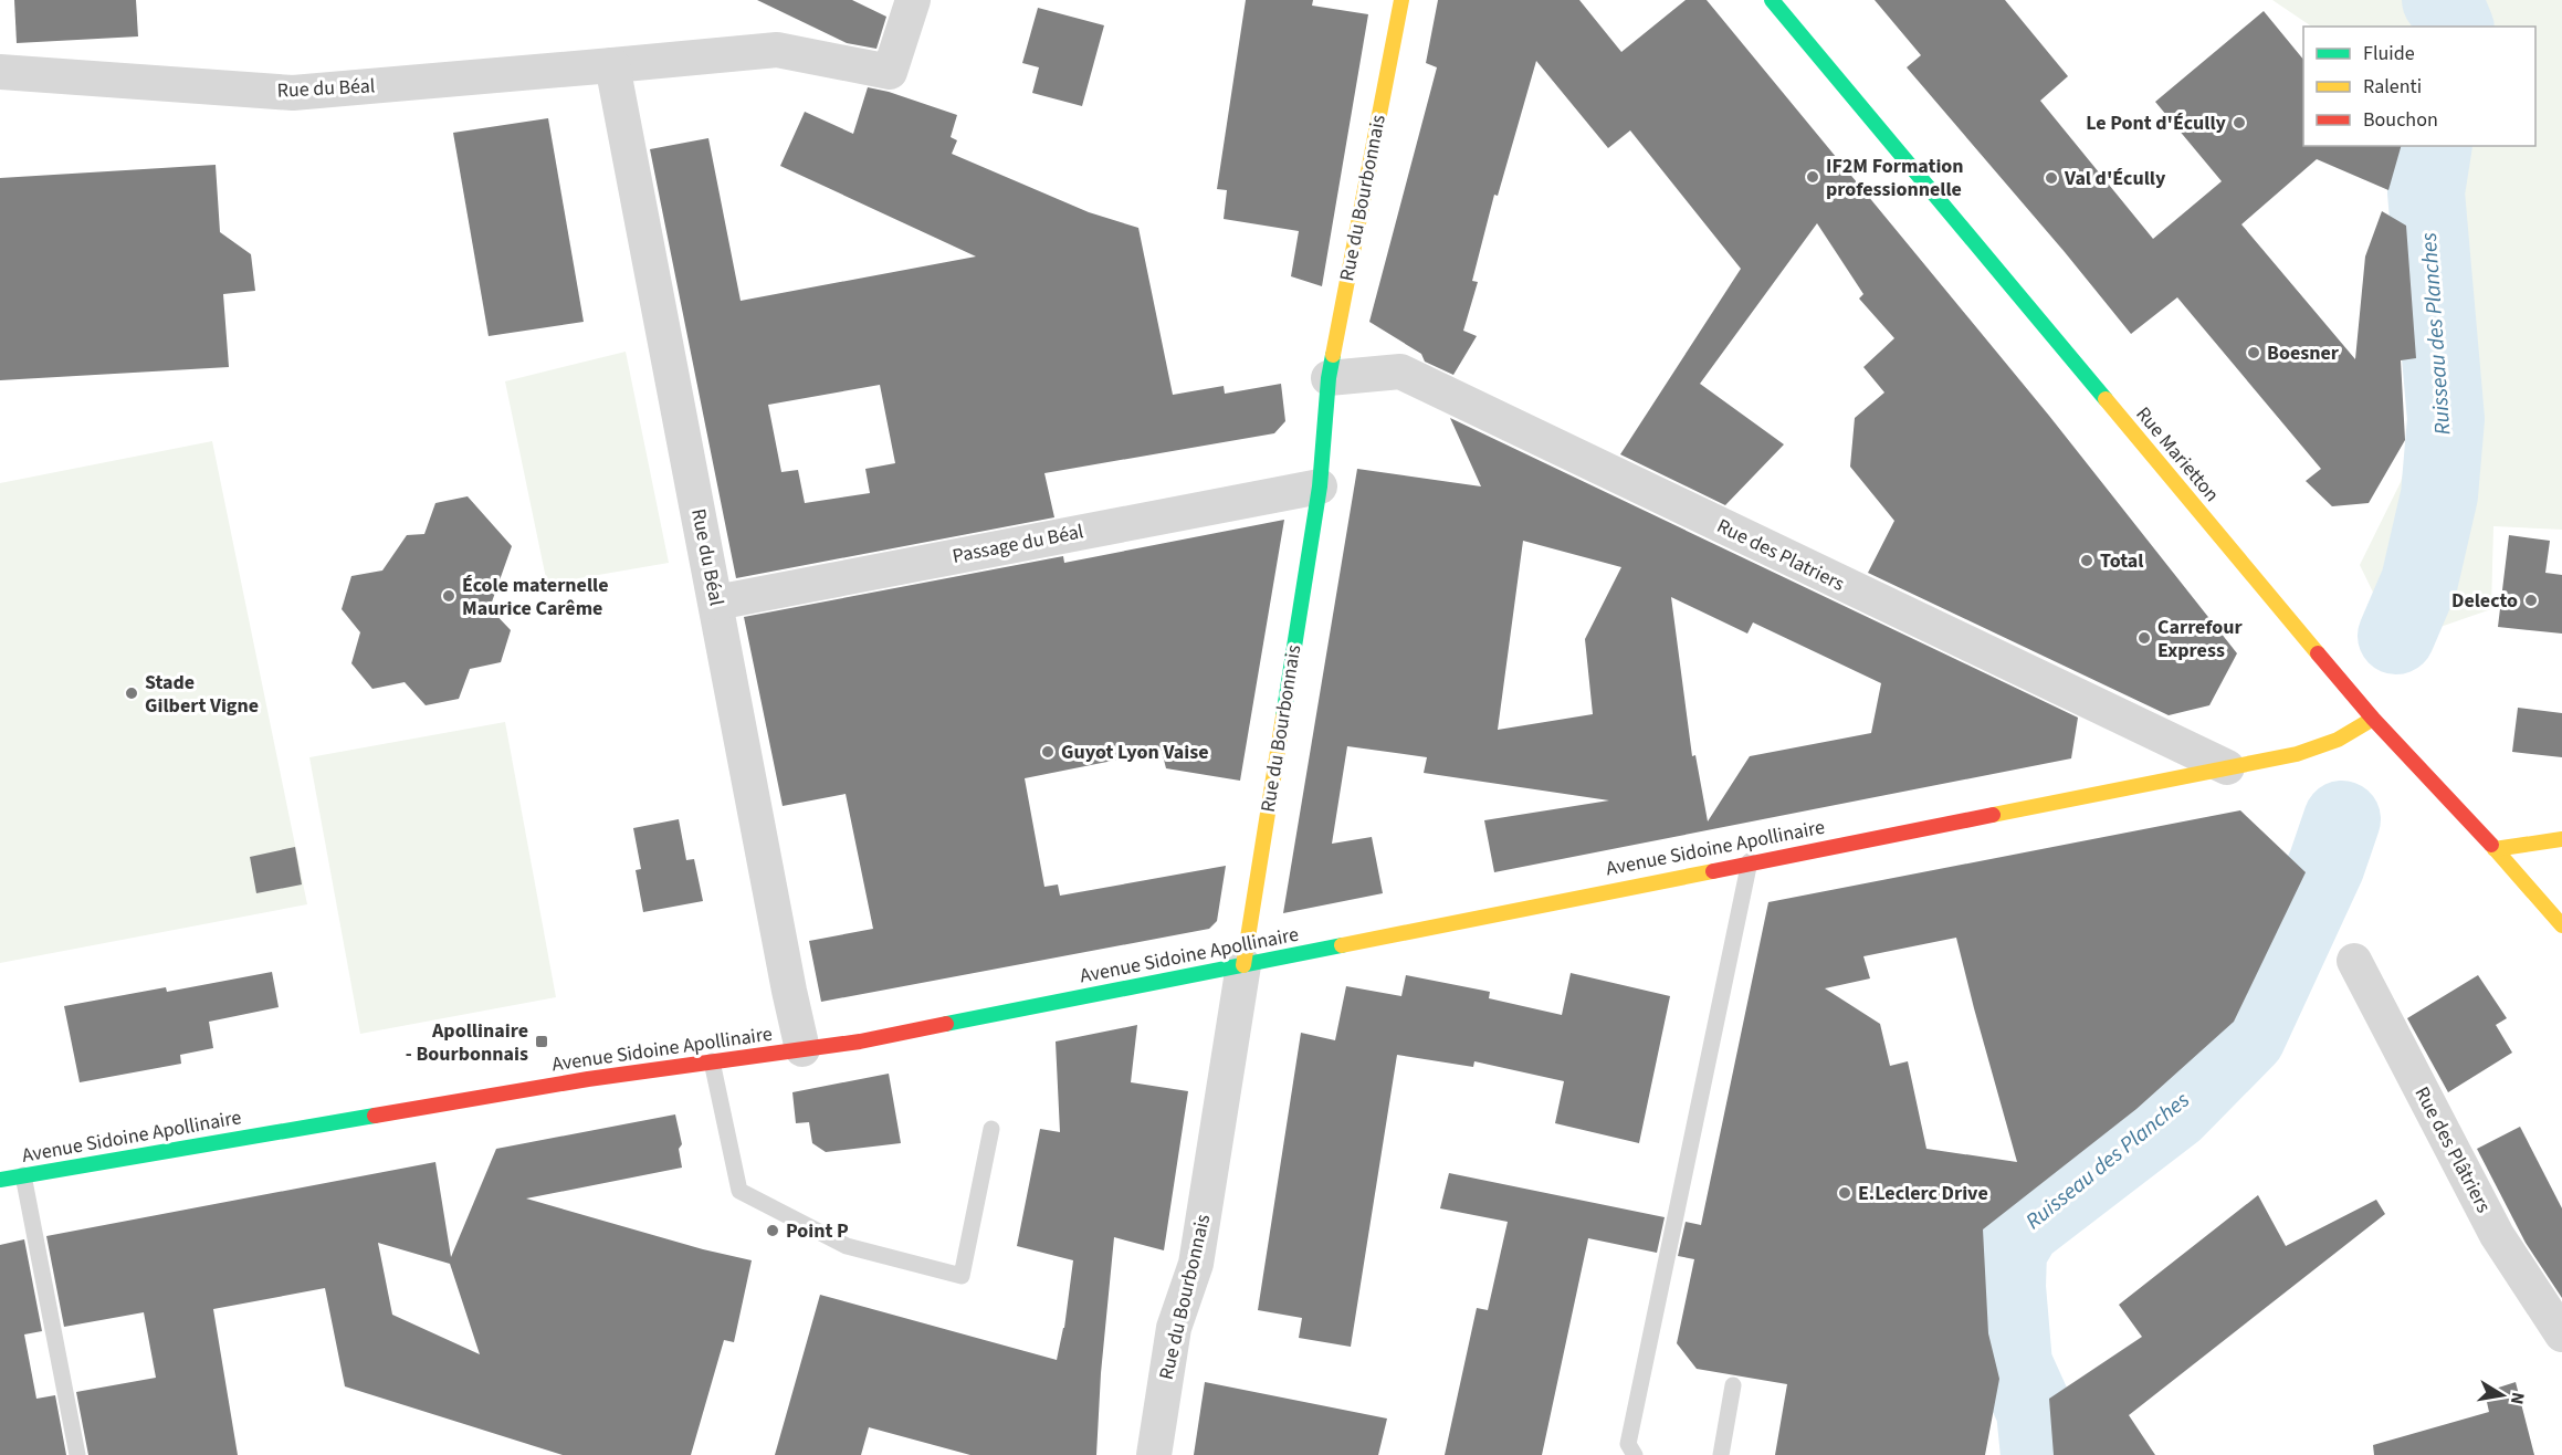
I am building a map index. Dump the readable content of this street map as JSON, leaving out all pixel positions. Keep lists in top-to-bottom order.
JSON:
{
  "streets": {
    "main road": ["Rue du Bourbonnais", "Rue Marietton", "Avenue Sidoine Apollinaire"],
    "street": [
      "Rue du Béal",
      "Passage du Béal",
      "Rue des Platriers",
      "Rue des Plâtriers"
    ]
  },
  "crossings": [
    ["Rue du Béal", "Passage du Béal"],
    ["Rue du Béal", "Avenue Sidoine Apollinaire"],
    ["Rue du Bourbonnais", "Passage du Béal"],
    ["Rue du Bourbonnais", "Rue des Platriers"],
    ["Rue du Bourbonnais", "Avenue Sidoine Apollinaire"],
    ["Rue Marietton", "Avenue Sidoine Apollinaire"],
    ["Rue des Platriers", "Avenue Sidoine Apollinaire"]
  ],
  "water": ["Ruisseau des Planches"],
  "places": {
    "other": [
      "Le Pont d'Écully",
      "IF2M Formation professionnelle",
      "Val d'Écully",
      "Boesner",
      "Total",
      "École maternelle Maurice Carême",
      "Delecto",
      "Carrefour Express",
      "Stade Gilbert Vigne",
      "Guyot Lyon Vaise",
      "E.Leclerc Drive",
      "Point P"
    ],
    "transit": ["Apollinaire - Bourbonnais"]
  },
  "legend": ["Fluide", "Ralenti", "Bouchon"],
  "north": "right"
}
